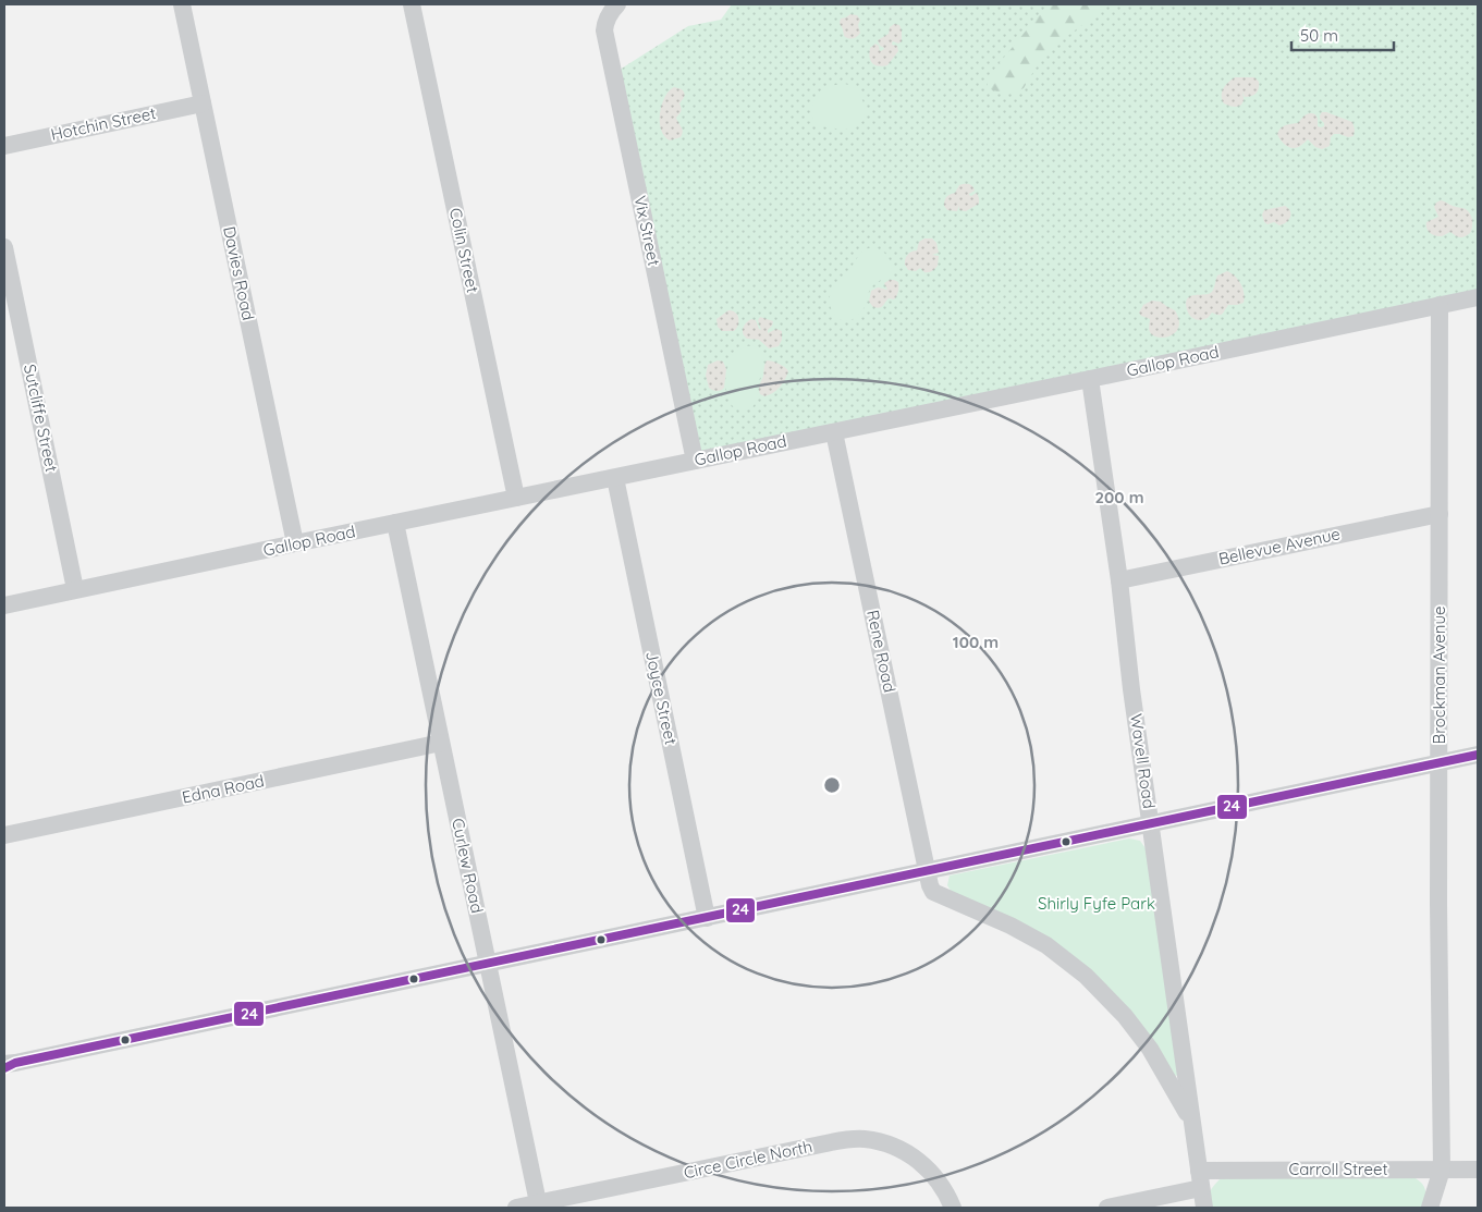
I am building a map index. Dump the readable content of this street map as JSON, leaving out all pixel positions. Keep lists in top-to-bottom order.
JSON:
{
  "streets": {
    "street": [
      "Hotchin Street",
      "Vix Street",
      "Colin Street",
      "Davies Road",
      "Gallop Road",
      "Sutcliffe Street",
      "Bellevue Avenue",
      "Rene Road",
      "Brockman Avenue",
      "Joyce Street",
      "Wavell Road",
      "Edna Road",
      "Curlew Road",
      "Circe Circle North",
      "Carroll Street"
    ]
  },
  "crossings": [
    ["Hotchin Street", "Davies Road"],
    ["Vix Street", "Gallop Road"],
    ["Colin Street", "Gallop Road"],
    ["Davies Road", "Gallop Road"],
    ["Gallop Road", "Sutcliffe Street"],
    ["Gallop Road", "Rene Road"],
    ["Gallop Road", "Brockman Avenue"],
    ["Gallop Road", "Joyce Street"],
    ["Gallop Road", "Wavell Road"],
    ["Gallop Road", "Curlew Road"],
    ["Bellevue Avenue", "Brockman Avenue"],
    ["Bellevue Avenue", "Wavell Road"],
    ["Rene Road", "Wavell Road"],
    ["Brockman Avenue", "Carroll Street"],
    ["Wavell Road", "Carroll Street"],
    ["Edna Road", "Curlew Road"],
    ["Curlew Road", "Circe Circle North"]
  ],
  "parks": ["Shirly Fyfe Park"],
  "lines": ["transit line 24"],
  "scale_bar": "50 m",
  "rings": ["200 m", "100 m"]
}
